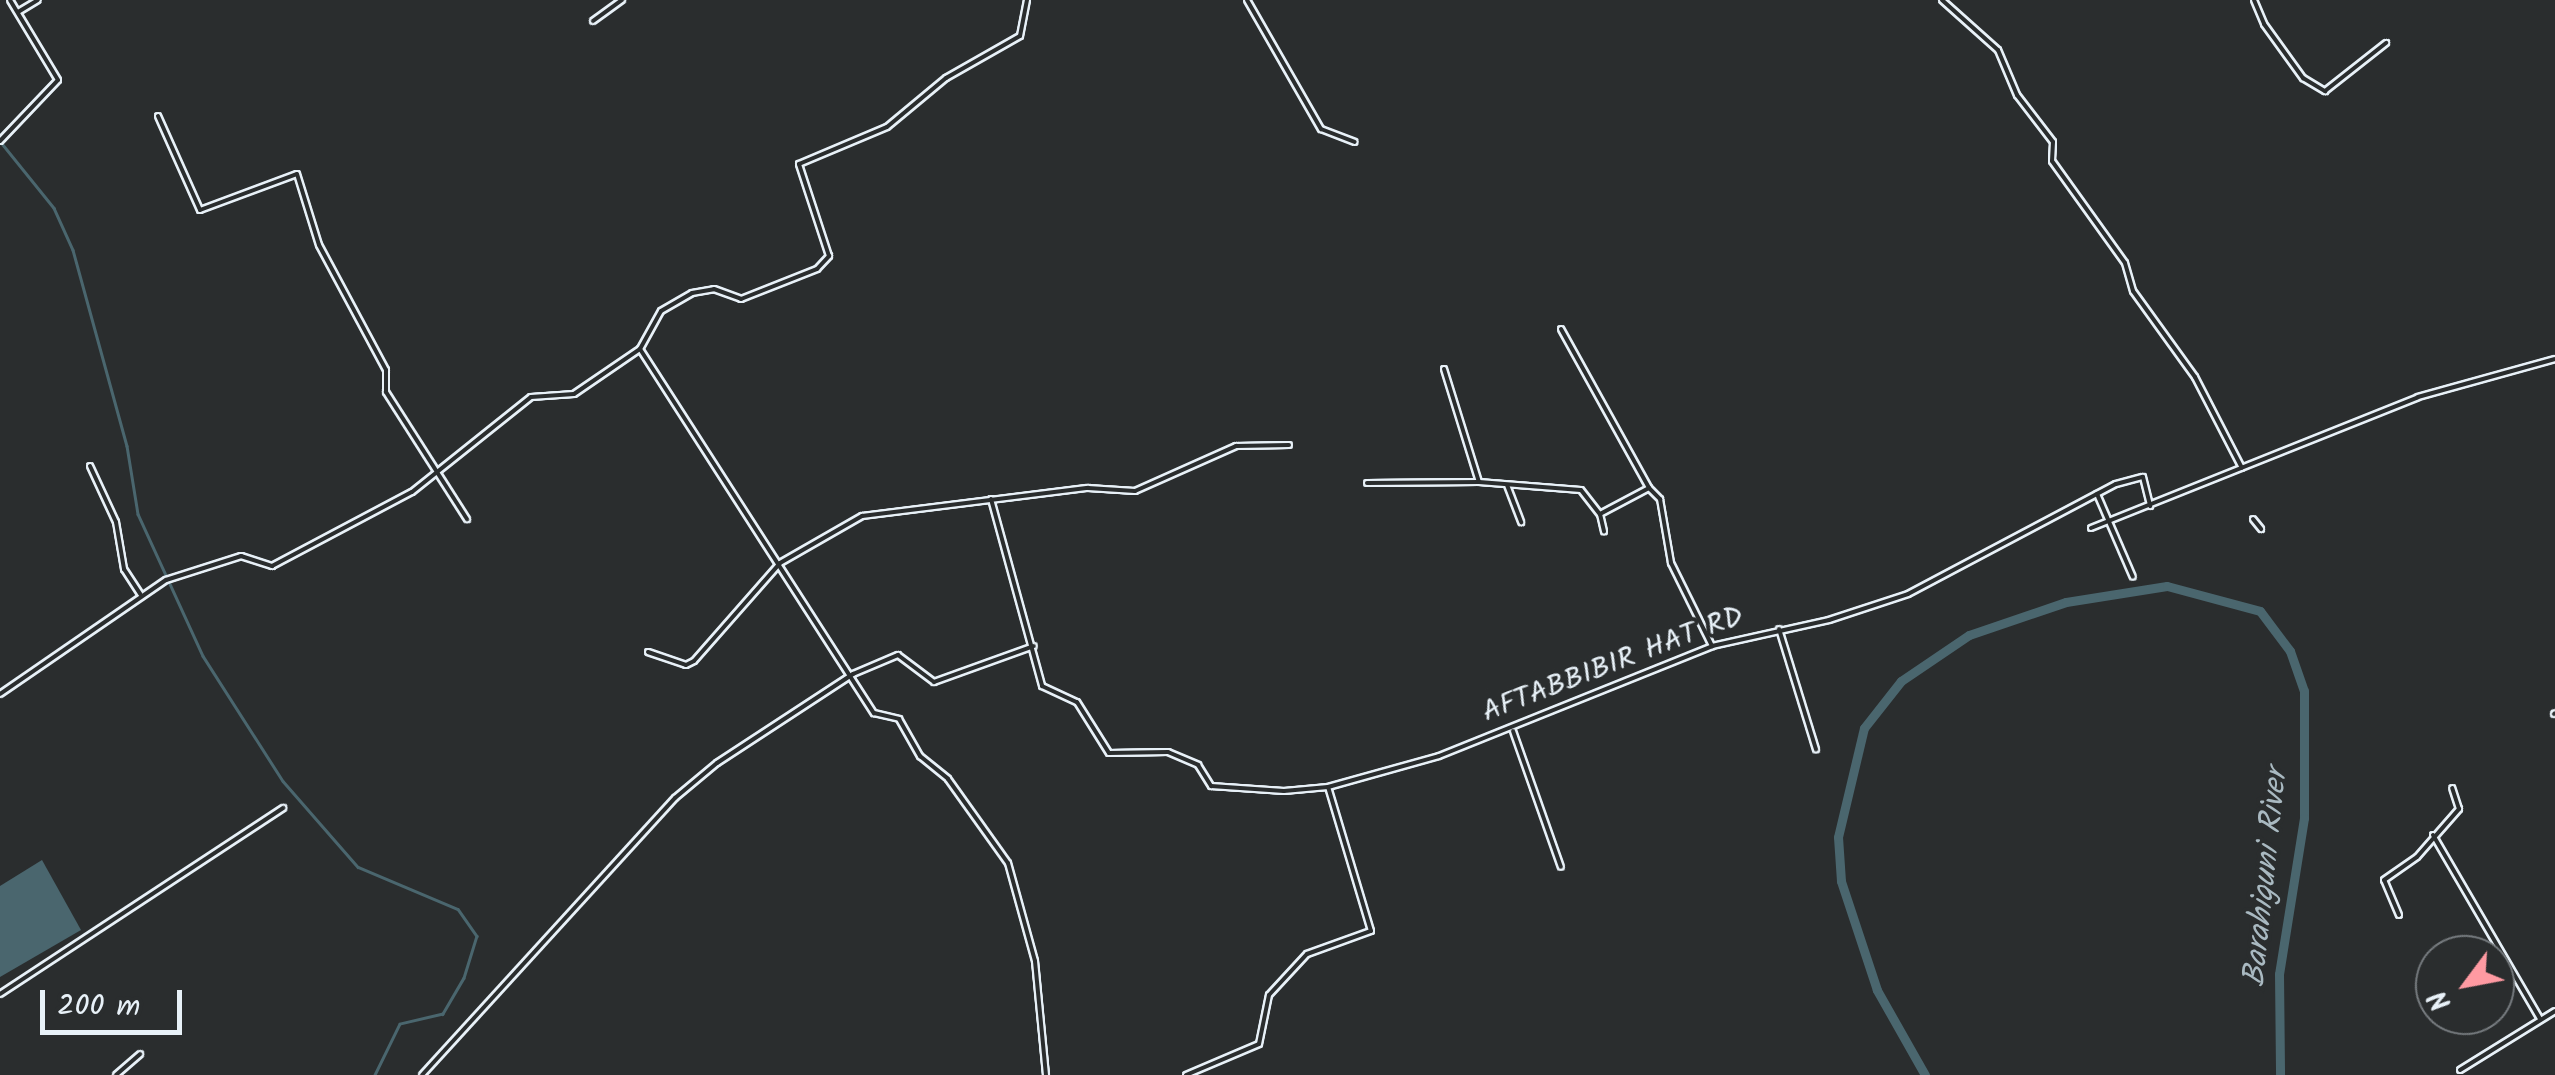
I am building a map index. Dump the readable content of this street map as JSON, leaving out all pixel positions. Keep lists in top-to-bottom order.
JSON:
{
  "streets": {
    "street": ["AFTABBIBIR HAT RD"]
  },
  "water": ["Barahiguni River"],
  "scale_bar": "200 m",
  "north": "bottom left"
}
